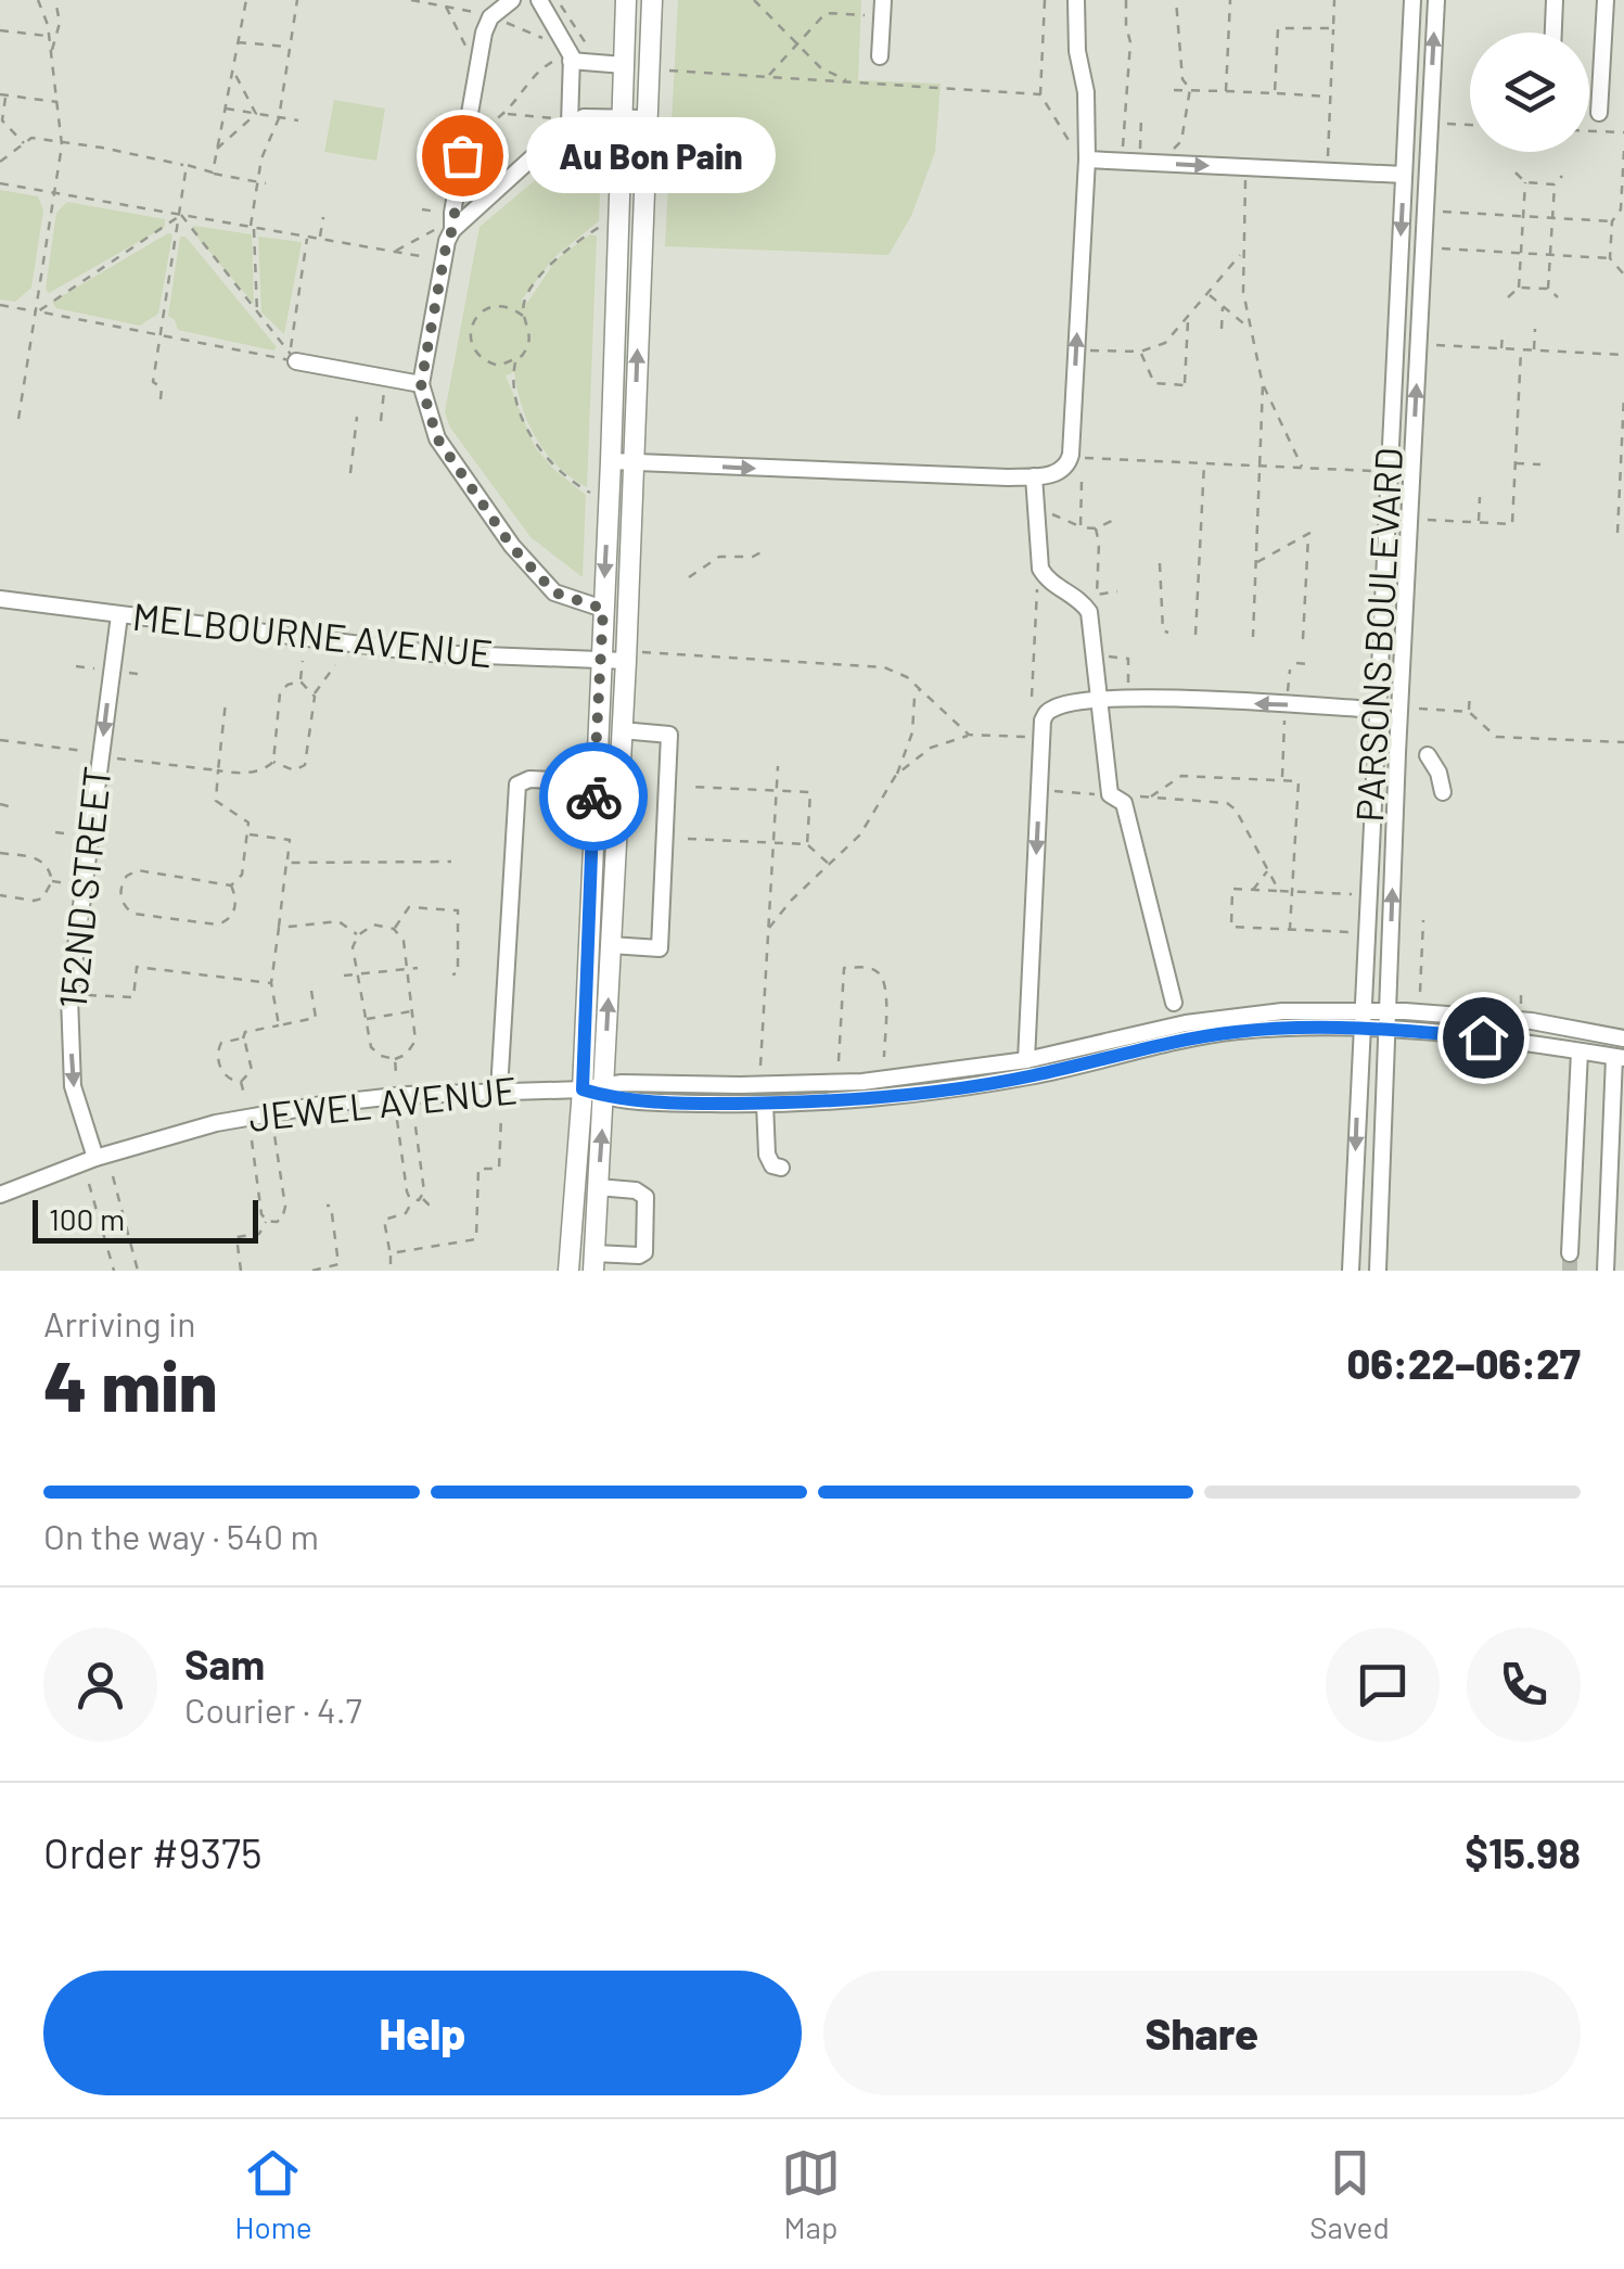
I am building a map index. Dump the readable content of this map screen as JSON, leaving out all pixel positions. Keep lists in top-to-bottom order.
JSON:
{
  "streets": {
    "street": [
      "PARSONS BOULEVARD",
      "MELBOURNE AVENUE",
      "152ND STREET",
      "JEWEL AVENUE"
    ]
  },
  "crossings": [
    ["PARSONS BOULEVARD", "JEWEL AVENUE"],
    ["MELBOURNE AVENUE", "152ND STREET"],
    ["152ND STREET", "JEWEL AVENUE"]
  ],
  "one_way": ["152ND STREET"],
  "places": ["Au Bon Pain"],
  "scale_bar": "100 m",
  "page": {
    "bubble": "Au Bon Pain",
    "scale": "100 m",
    "heading": ["4 min", "Arriving in", "06:22–06:27"],
    "panel": [
      "Sam",
      "Courier · 4.7",
      "Order #9375",
      "$15.98"
    ],
    "bar": "On the way · 540 m",
    "buttons": ["Help", "Share"],
    "tabs": ["Home", "Map", "Saved"]
  }
}
